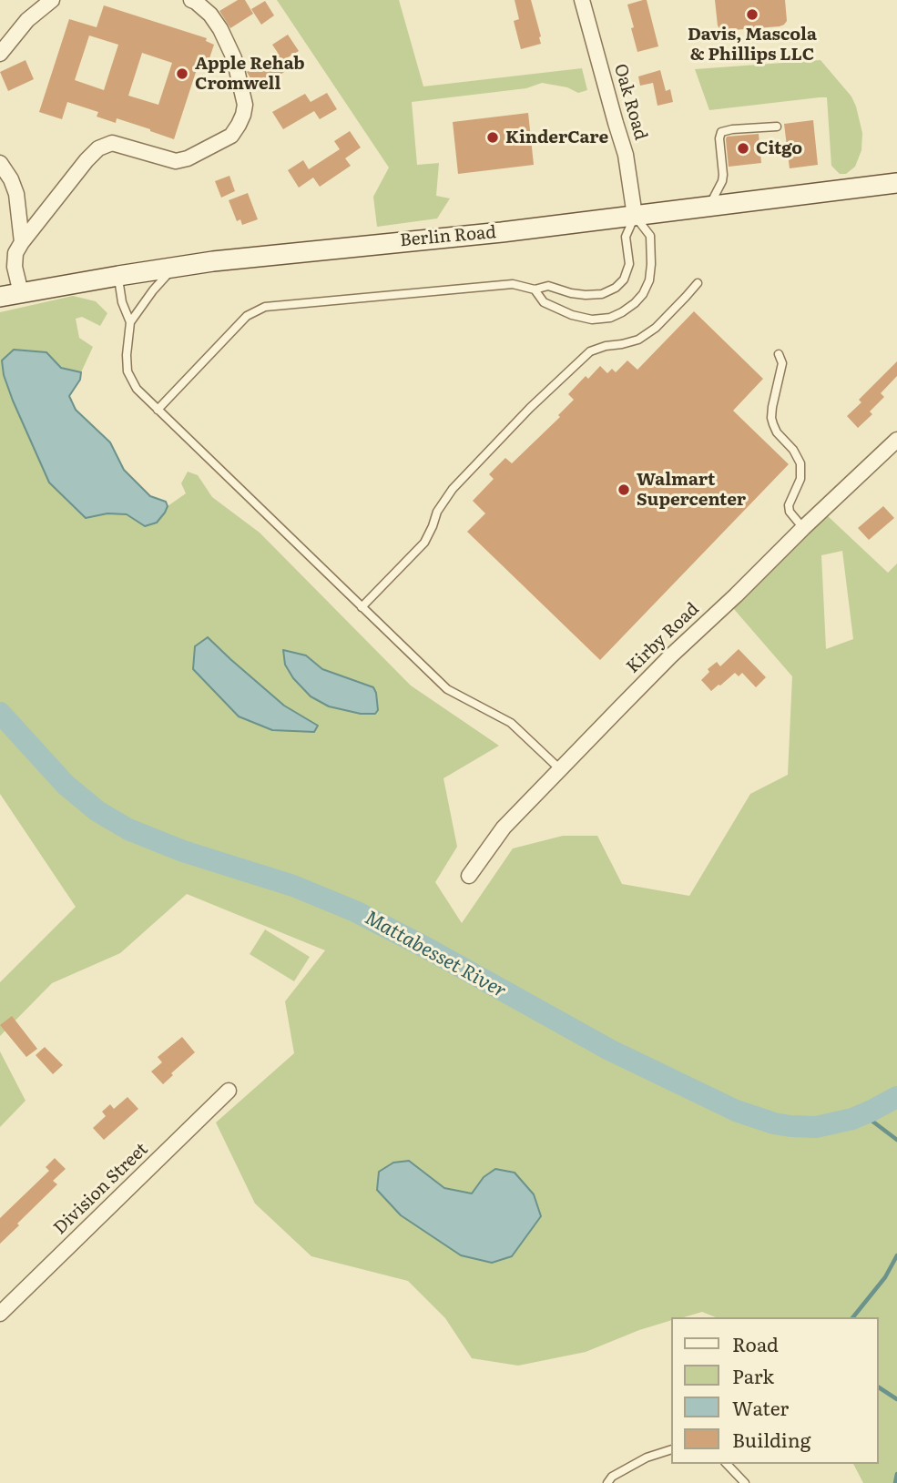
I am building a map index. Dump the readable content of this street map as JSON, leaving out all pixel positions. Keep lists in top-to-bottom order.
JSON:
{
  "streets": {
    "main road": ["Berlin Road"],
    "street": ["Oak Road", "Kirby Road", "Division Street"]
  },
  "crossings": [
    ["Oak Road", "Berlin Road"]
  ],
  "water": ["Mattabesset River"],
  "places": [
    "Davis, Mascola & Phillips LLC",
    "Apple Rehab Cromwell",
    "KinderCare",
    "Citgo",
    "Walmart Supercenter"
  ],
  "legend": [
    "Road",
    "Park",
    "Water",
    "Building"
  ]
}
